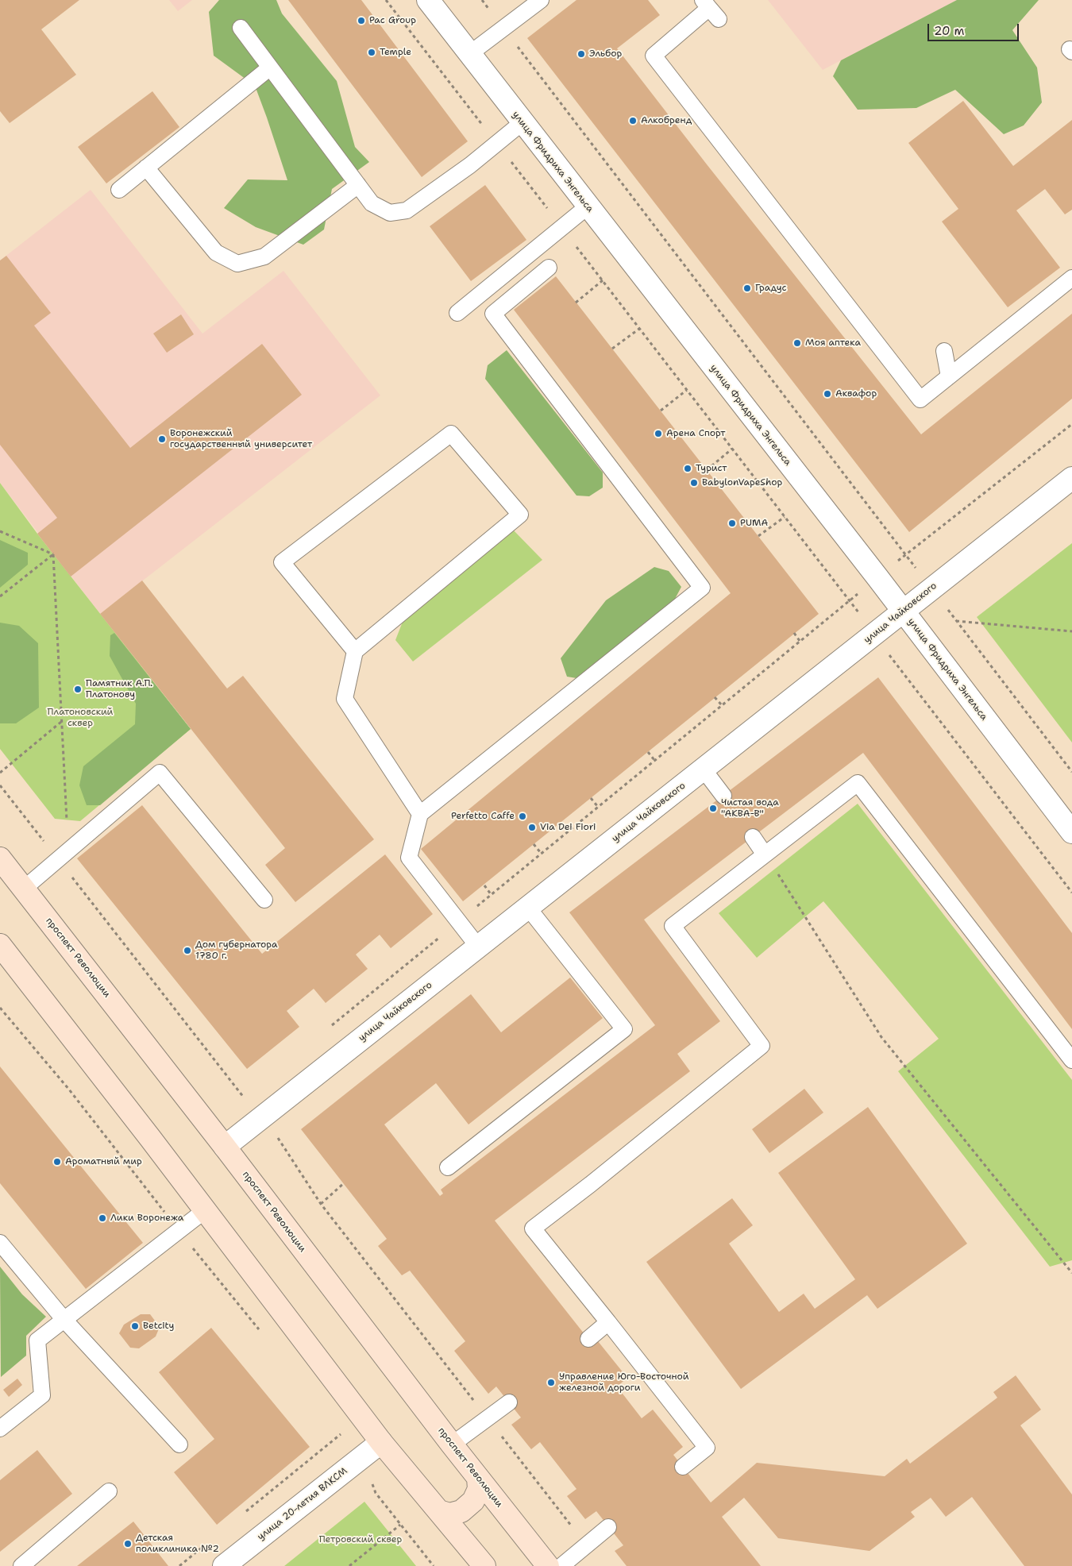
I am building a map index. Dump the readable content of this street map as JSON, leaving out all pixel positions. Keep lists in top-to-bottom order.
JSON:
{
  "streets": {
    "main road": ["проспект Революции"],
    "street": ["улица Фридриха Энгельса", "улица Чайковского", "улица 20-летия ВЛКСМ"]
  },
  "crossings": [
    ["улица Фридриха Энгельса", "улица Чайковского"],
    ["улица Чайковского", "проспект Революции"]
  ],
  "parks": ["Платоновский сквер", "Петровский сквер"],
  "places": [
    "Pac Group",
    "Temple",
    "Эльбор",
    "Алкобренд",
    "Градус",
    "Моя аптека",
    "Аквафор",
    "Арена Спорт",
    "Воронежский государственный университет",
    "Турист",
    "BabylonVapeShop",
    "PUMA",
    "Памятник А.П. Платонову",
    "Чистая вода \"АКВА-В\"",
    "Perfetto Caffe",
    "Via Dei Fiori",
    "Дом губернатора 1780 г.",
    "Ароматный мир",
    "Лики Воронежа",
    "Betcity",
    "Управление Юго-Восточной железной дороги",
    "Детская поликлиника №2"
  ],
  "scale_bar": "20 m"
}
